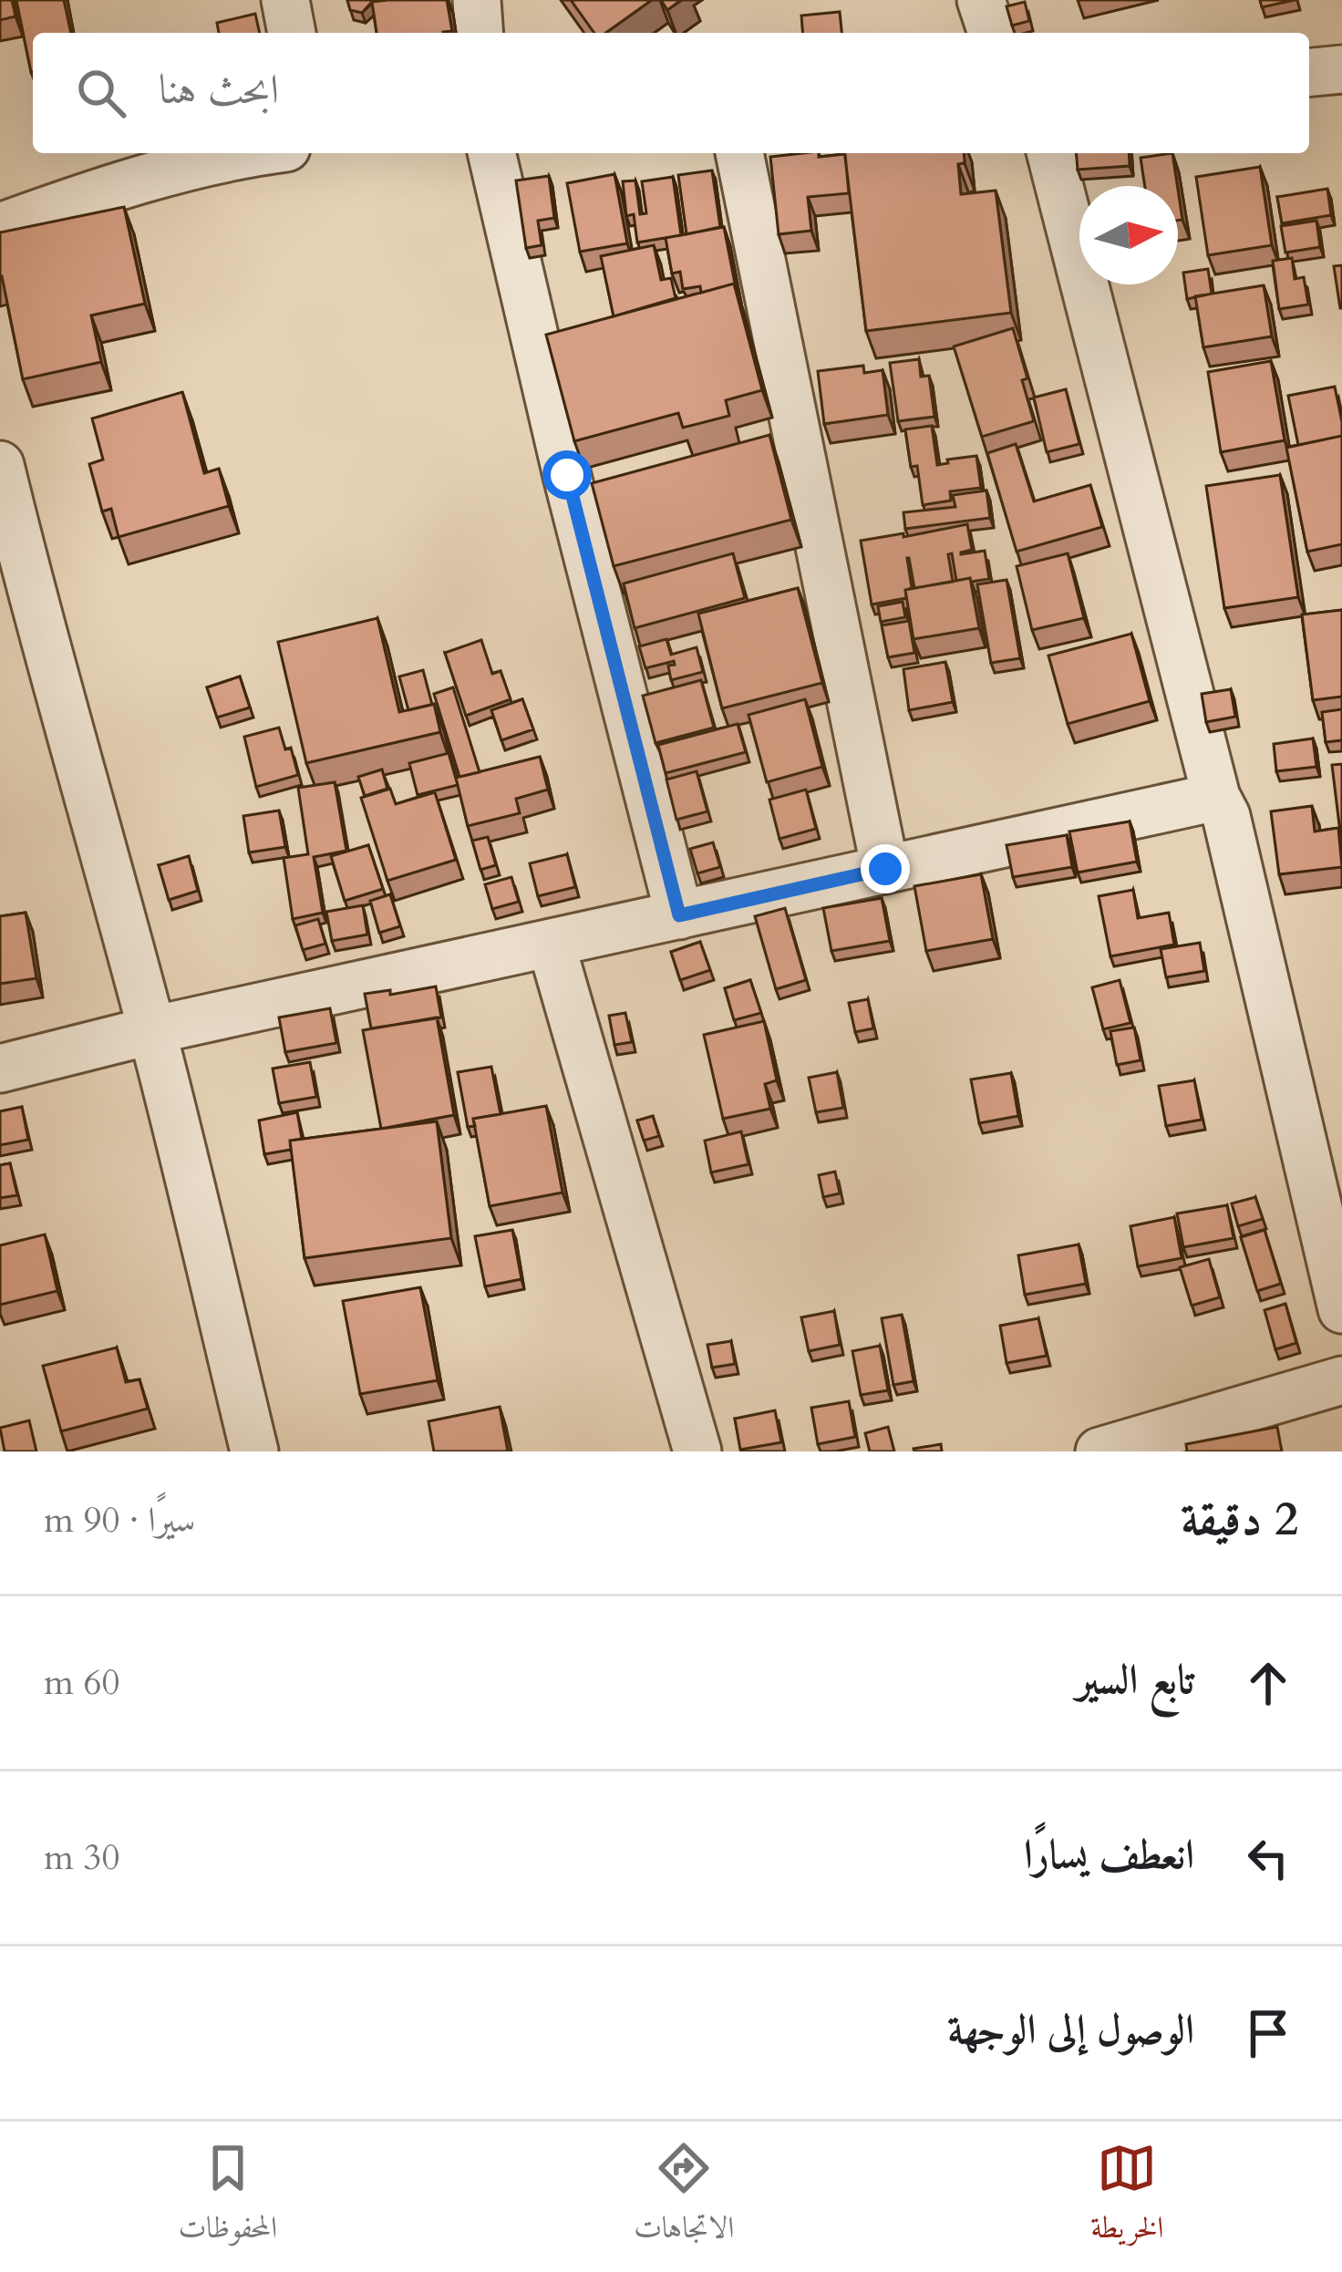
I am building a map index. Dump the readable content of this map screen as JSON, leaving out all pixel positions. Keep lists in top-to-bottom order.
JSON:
{
  "north": "right",
  "page": {
    "search": "ابحث هنا",
    "heading": ["2 دقيقة", "سيرًا · 90 m"],
    "list": [
      ["تابع السير", "60 m"],
      ["انعطف يسارًا", "30 m"],
      "الوصول إلى الوجهة"
    ],
    "nav": ["الخريطة", "الاتجاهات", "المحفوظات"]
  }
}
